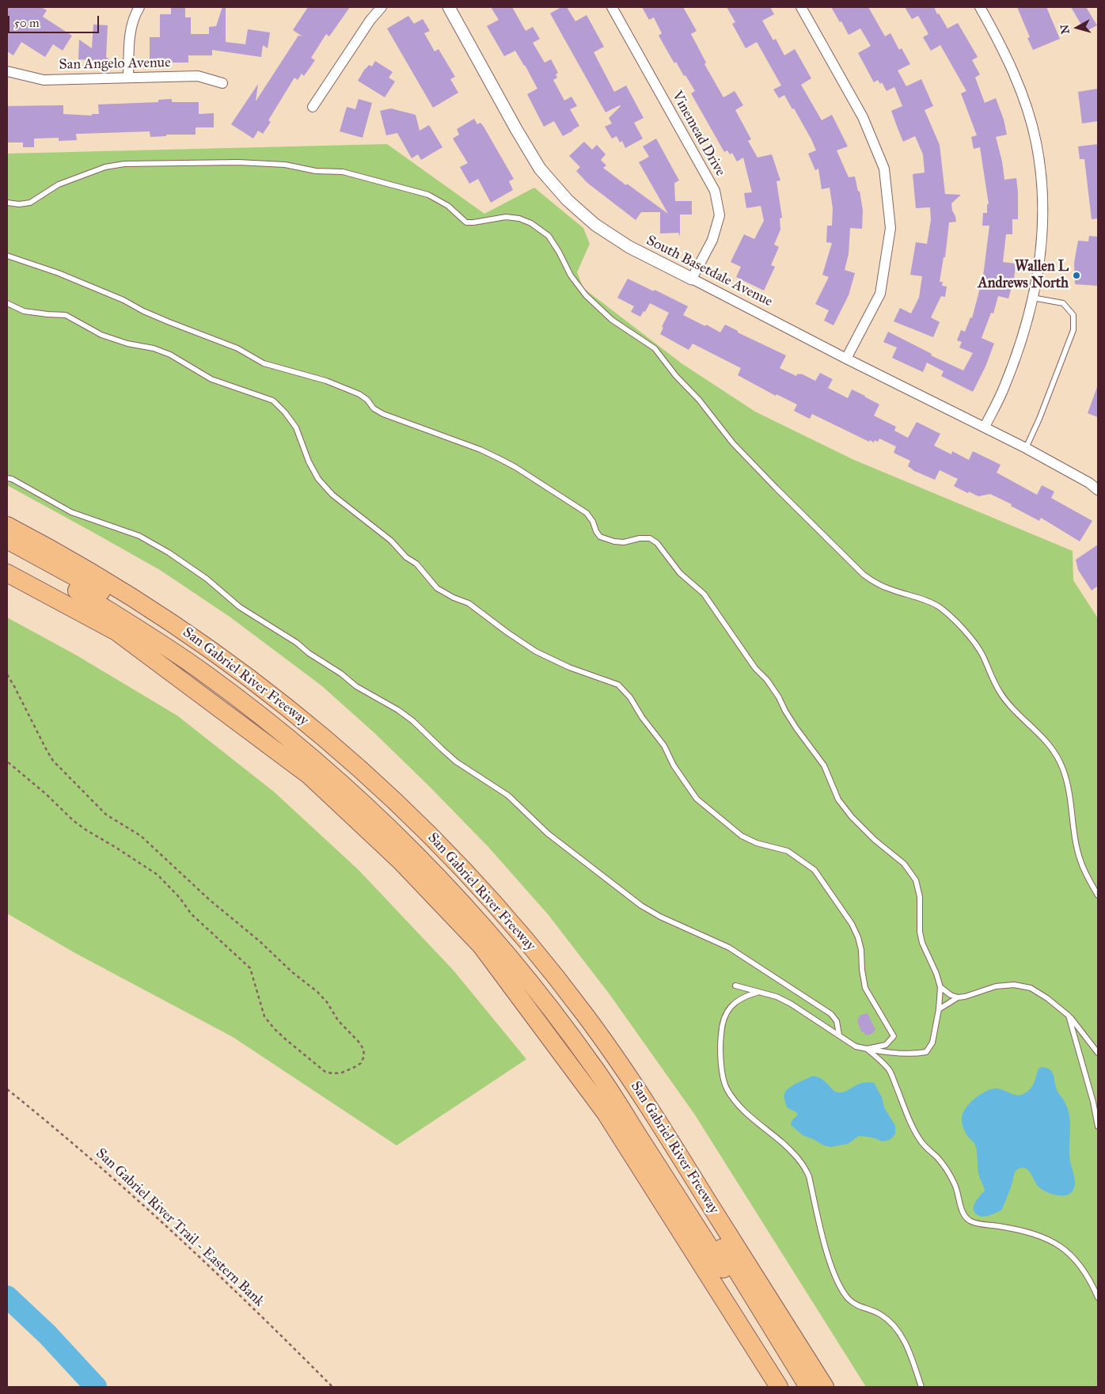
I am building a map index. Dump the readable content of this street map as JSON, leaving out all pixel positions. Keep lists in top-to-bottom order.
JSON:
{
  "streets": {
    "highway": ["San Gabriel River Freeway"],
    "street": ["San Angelo Avenue", "Vinemead Drive", "South Basetdale Avenue"],
    "path": ["San Gabriel River Trail - Eastern Bank"]
  },
  "crossings": [
    ["Vinemead Drive", "South Basetdale Avenue"]
  ],
  "places": ["Wallen L Andrews North"],
  "scale_bar": "50 m",
  "north": "left"
}
